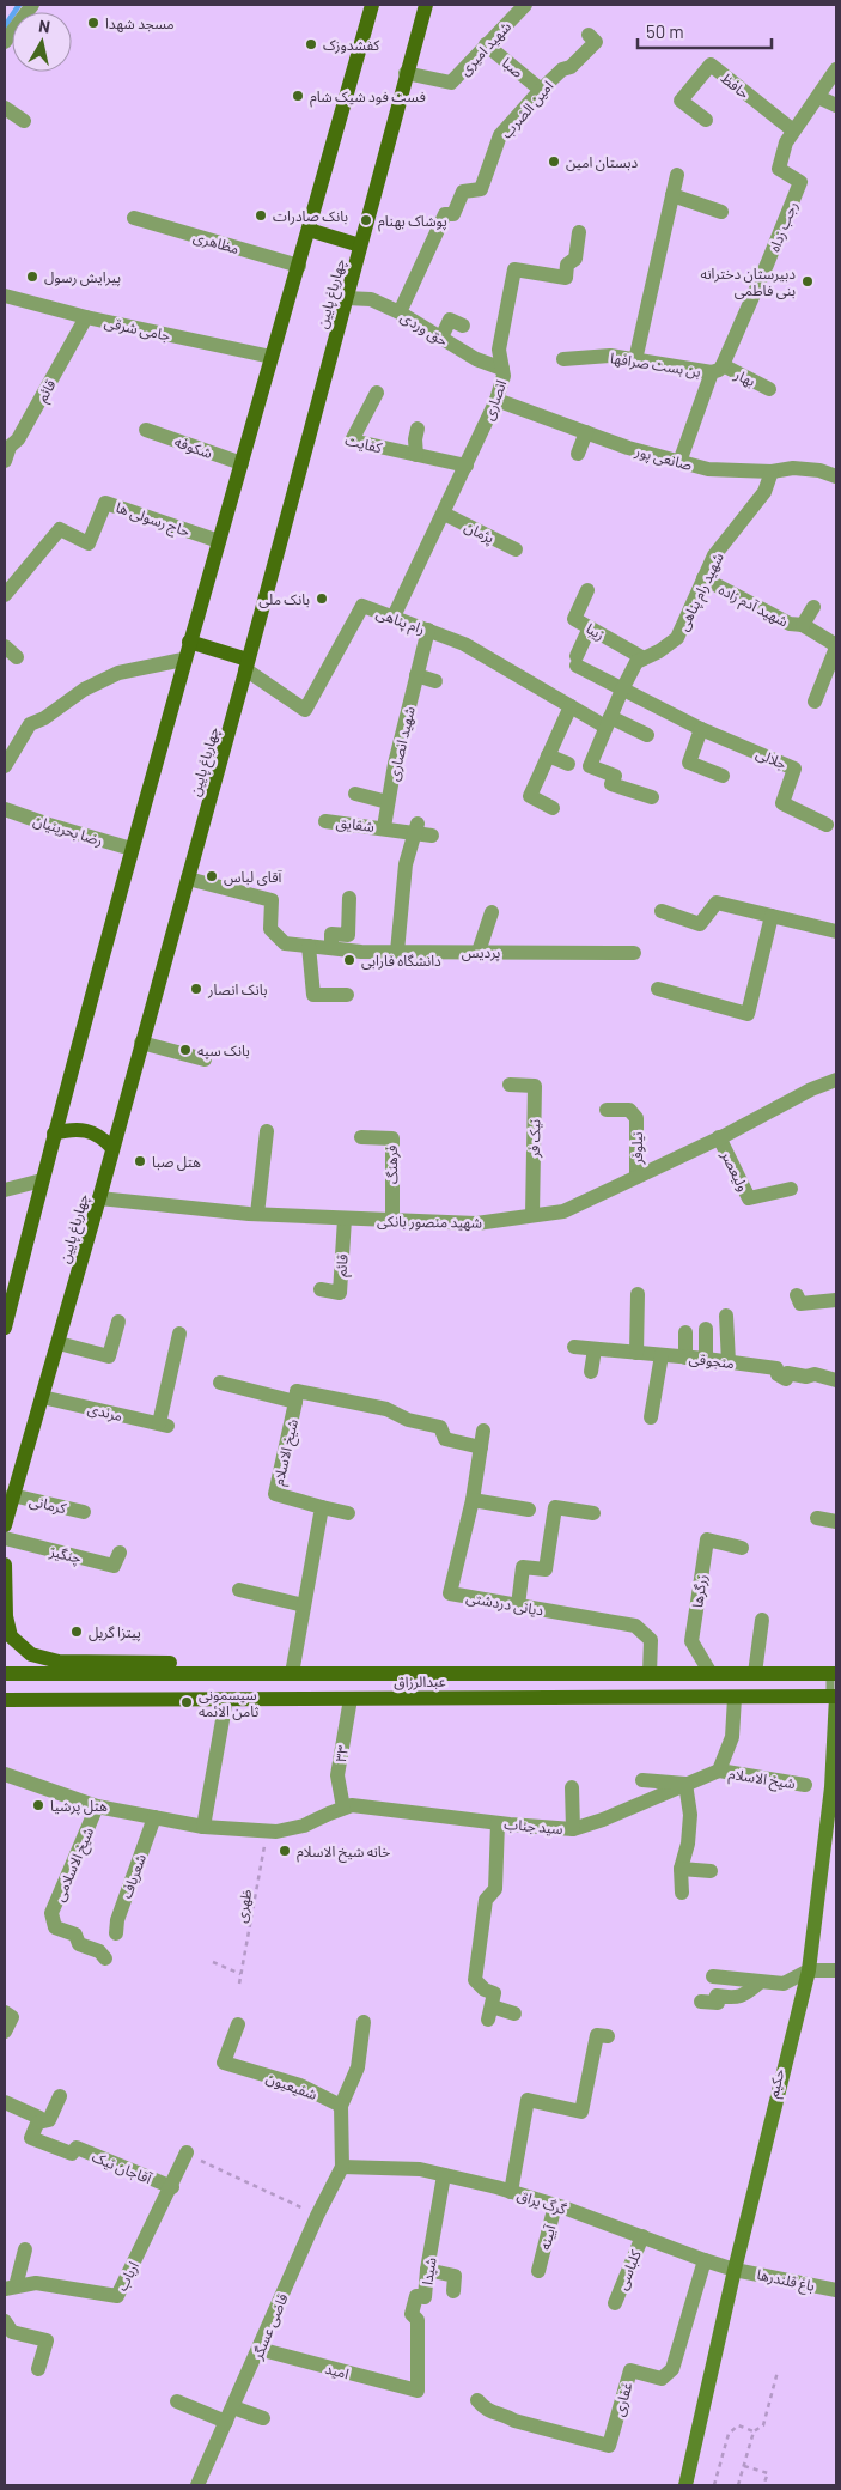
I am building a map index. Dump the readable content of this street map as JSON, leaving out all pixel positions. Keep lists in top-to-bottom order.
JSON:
{
  "streets": {
    "main road": ["چهارباغ پایین", "عبدالرزاق", "حکیم"],
    "street": [
      "شهید امیری",
      "صبا",
      "حافظ",
      "امین الضرب",
      "رجب زداه",
      "مظاهری",
      "جامی شرقی",
      "حق وردی",
      "بن بست صرافها",
      "بهار",
      "قائم",
      "انصاری",
      "کفایت",
      "شکوفه",
      "صانعی پور",
      "حاج رسولی ها",
      "پژمان",
      "شهید رام پناهی",
      "شهید آدم زاده",
      "رام پناهی",
      "زیبا",
      "شهید انصاری",
      "جلالی",
      "شقایق",
      "رضا بحرینیان",
      "پردیس",
      "نیک فر",
      "نیلوفر",
      "فرهنگ",
      "ولیعصر",
      "شهید منصور بانکی",
      "منجوقی",
      "مرندی",
      "شیخ الاسلام",
      "کرمانی",
      "چنگیز",
      "زرگرها",
      "دیانی دردشتی",
      "۳۳",
      "سید جناب",
      "شیخ الاسلامی",
      "شعرباف",
      "شفیعیون",
      "آقاجان نیک",
      "گرگ یراق",
      "آیینه",
      "کلباسی",
      "شیدا",
      "ارباب",
      "باغ قلندرها",
      "قاضی عسگر",
      "امید",
      "غفاری"
    ],
    "path": ["ظهری"]
  },
  "crossings": [
    ["شهید امیری", "صبا"],
    ["شهید امیری", "چهارباغ پایین"],
    ["صبا", "امین الضرب"],
    ["حافظ", "رجب زداه"],
    ["امین الضرب", "حق وردی"],
    ["رجب زداه", "بن بست صرافها"],
    ["رجب زداه", "بهار"],
    ["رجب زداه", "صانعی پور"],
    ["چهارباغ پایین", "حق وردی"],
    ["چهارباغ پایین", "رام پناهی"],
    ["چهارباغ پایین", "پردیس"],
    ["چهارباغ پایین", "شهید منصور بانکی"],
    ["چهارباغ پایین", "مرندی"],
    ["چهارباغ پایین", "کرمانی"],
    ["جامی شرقی", "قائم"],
    ["حق وردی", "انصاری"],
    ["بن بست صرافها", "بهار"],
    ["قائم", "شهید منصور بانکی"],
    ["انصاری", "کفایت"],
    ["انصاری", "صانعی پور"],
    ["انصاری", "پژمان"],
    ["انصاری", "رام پناهی"],
    ["صانعی پور", "شهید رام پناهی"],
    ["شهید رام پناهی", "شهید آدم زاده"],
    ["شهید رام پناهی", "رام پناهی"],
    ["شهید رام پناهی", "زیبا"],
    ["شهید رام پناهی", "جلالی"],
    ["رام پناهی", "شهید انصاری"],
    ["زیبا", "جلالی"],
    ["شهید انصاری", "شقایق"],
    ["نیک فر", "شهید منصور بانکی"],
    ["نیلوفر", "شهید منصور بانکی"],
    ["فرهنگ", "شهید منصور بانکی"],
    ["ولیعصر", "شهید منصور بانکی"],
    ["شیخ الاسلام", "دیانی دردشتی"],
    ["شیخ الاسلام", "سید جناب"],
    ["زرگرها", "عبدالرزاق"],
    ["دیانی دردشتی", "عبدالرزاق"],
    ["عبدالرزاق", "۳۳"],
    ["عبدالرزاق", "حکیم"],
    ["۳۳", "سید جناب"],
    ["سید جناب", "ظهری"],
    ["حکیم", "گرگ یراق"],
    ["حکیم", "باغ قلندرها"],
    ["آقاجان نیک", "ارباب"],
    ["گرگ یراق", "آیینه"],
    ["گرگ یراق", "کلباسی"],
    ["گرگ یراق", "شیدا"],
    ["گرگ یراق", "باغ قلندرها"],
    ["گرگ یراق", "قاضی عسگر"],
    ["گرگ یراق", "غفاری"],
    ["شیدا", "امید"],
    ["قاضی عسگر", "امید"]
  ],
  "places": [
    "مسجد شهدا",
    "کفشدوزک",
    "فست فود شیک شام",
    "دبستان امین",
    "بانک صادرات",
    "پوشاک بهنام",
    "پیرایش رسول",
    "دبیرستان دخترانه بنی فاطمی",
    "بانک ملی",
    "آقای لباس",
    "دانشگاه فارابی",
    "بانک انصار",
    "بانک سپه",
    "هتل صبا",
    "پیتزا گریل",
    "سیسمونی ثامن الائمه",
    "هتل پرشیا",
    "خانه شیخ الاسلام"
  ],
  "scale_bar": "50 m",
  "north": "top"
}
